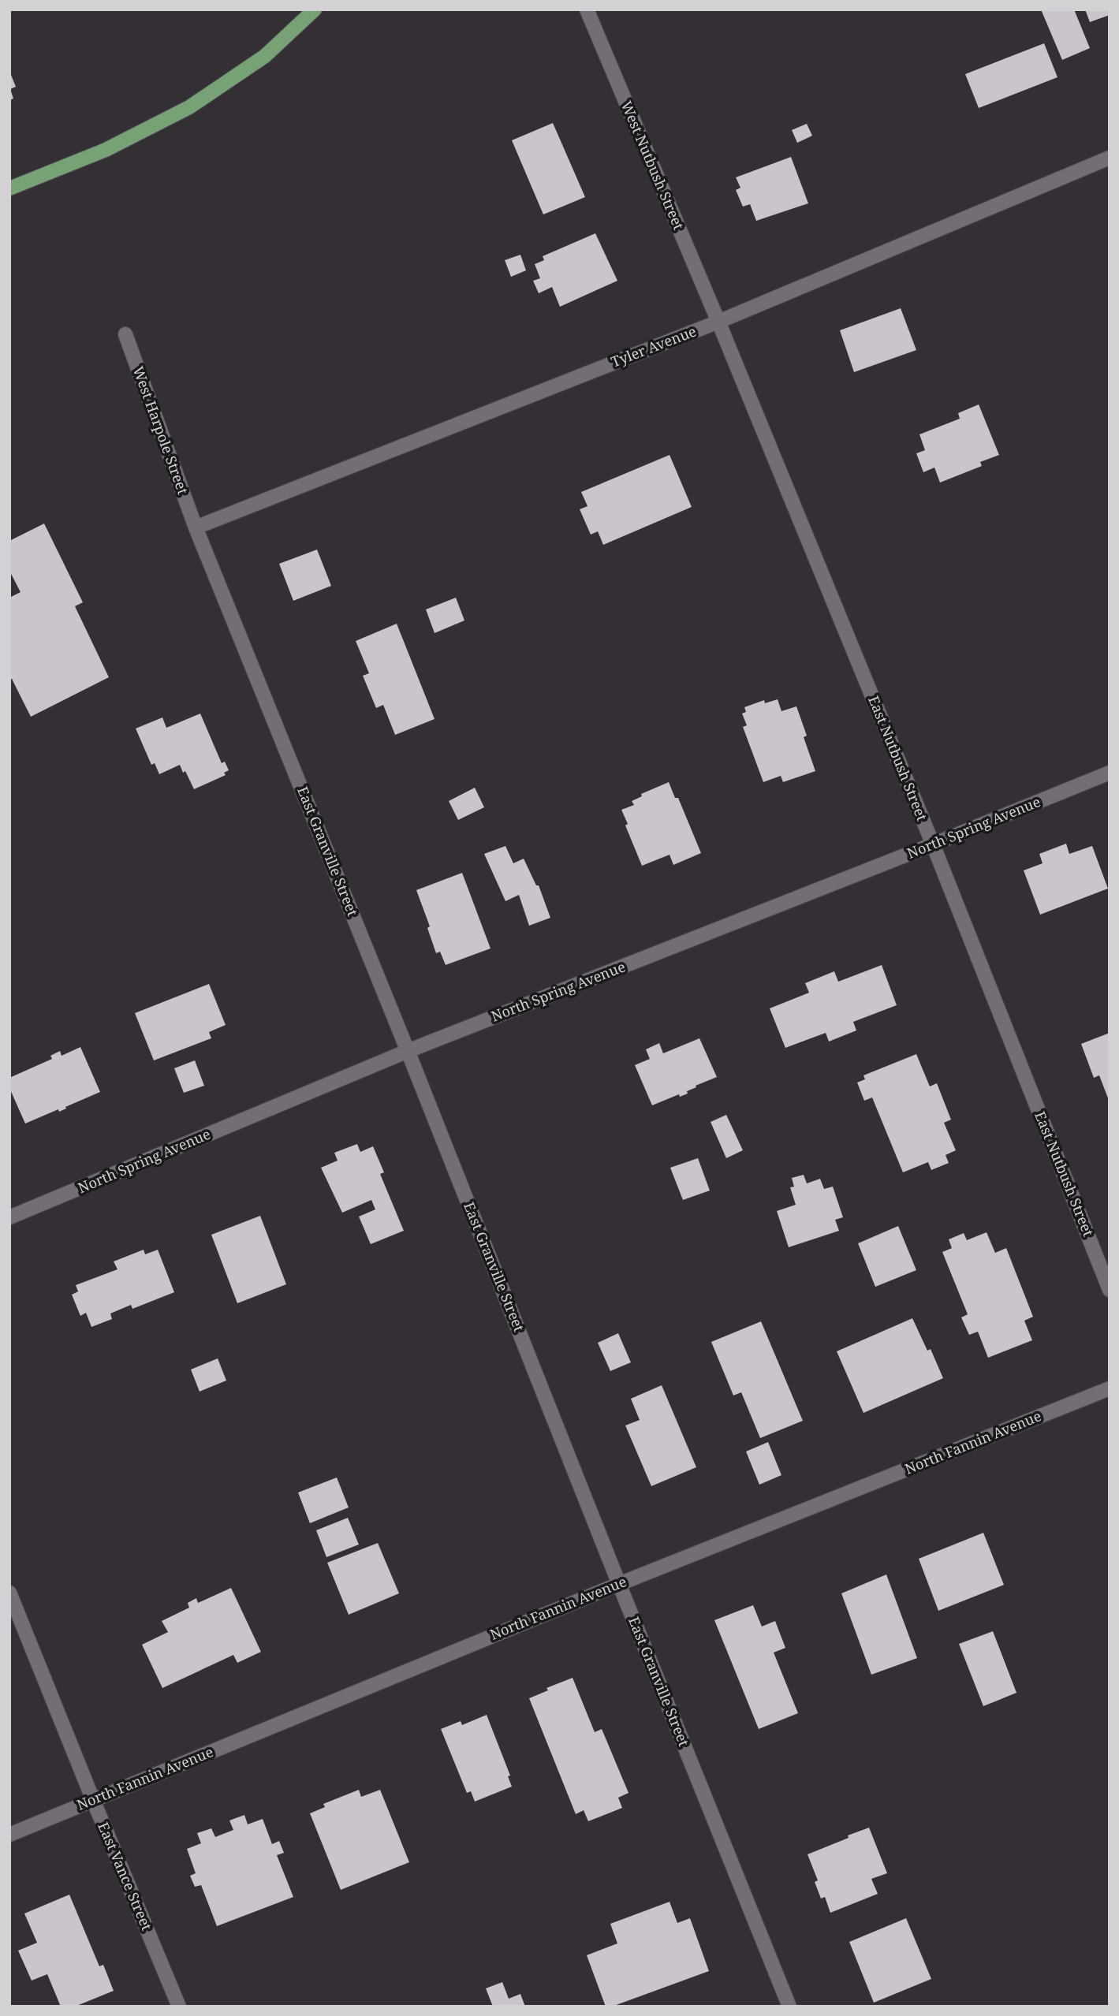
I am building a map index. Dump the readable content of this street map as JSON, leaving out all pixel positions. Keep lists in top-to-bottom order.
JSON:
{
  "streets": {
    "street": [
      "West Nutbush Street",
      "Tyler Avenue",
      "West Harpole Street",
      "East Nutbush Street",
      "North Spring Avenue",
      "East Granville Street",
      "North Fannin Avenue",
      "East Vance Street"
    ]
  },
  "crossings": [
    ["West Nutbush Street", "Tyler Avenue"],
    ["West Nutbush Street", "East Nutbush Street"],
    ["Tyler Avenue", "West Harpole Street"],
    ["Tyler Avenue", "East Nutbush Street"],
    ["Tyler Avenue", "East Granville Street"],
    ["West Harpole Street", "East Granville Street"],
    ["East Nutbush Street", "North Spring Avenue"],
    ["North Spring Avenue", "East Granville Street"],
    ["East Granville Street", "North Fannin Avenue"],
    ["North Fannin Avenue", "East Vance Street"]
  ]
}
